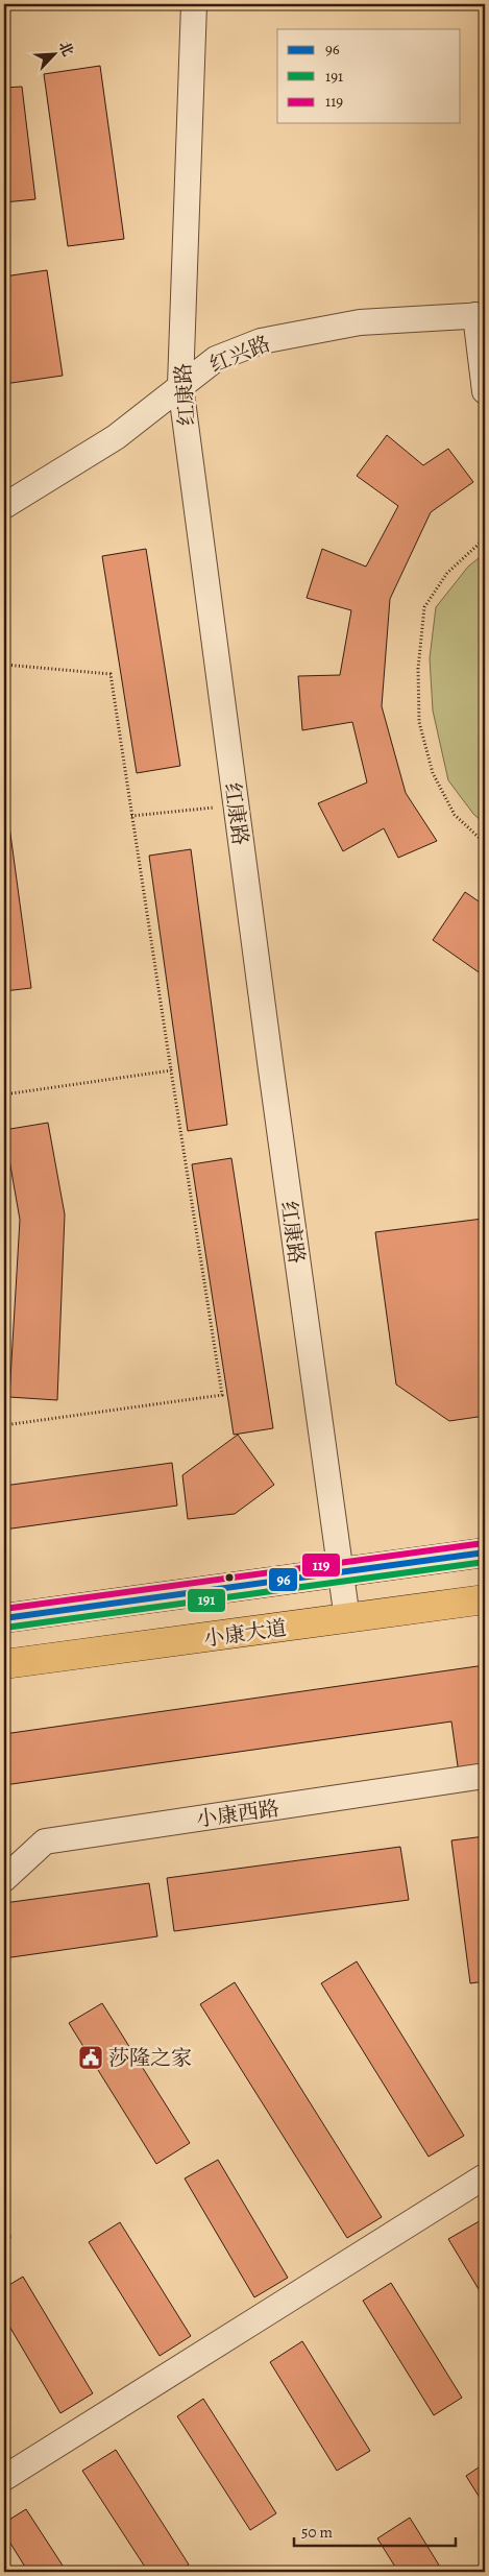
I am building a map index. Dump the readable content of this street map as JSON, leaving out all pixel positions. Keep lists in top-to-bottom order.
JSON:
{
  "streets": {
    "main road": ["小康大道"],
    "street": ["红兴路", "红康路", "小康西路"]
  },
  "crossings": [
    ["红兴路", "红康路"],
    ["红康路", "小康大道"]
  ],
  "places": {
    "public building": ["莎隆之家"]
  },
  "lines": ["transit line 119", "transit line 96", "transit line 191"],
  "legend": ["96", "191", "119"],
  "scale_bar": "50 m",
  "north": "top right"
}
